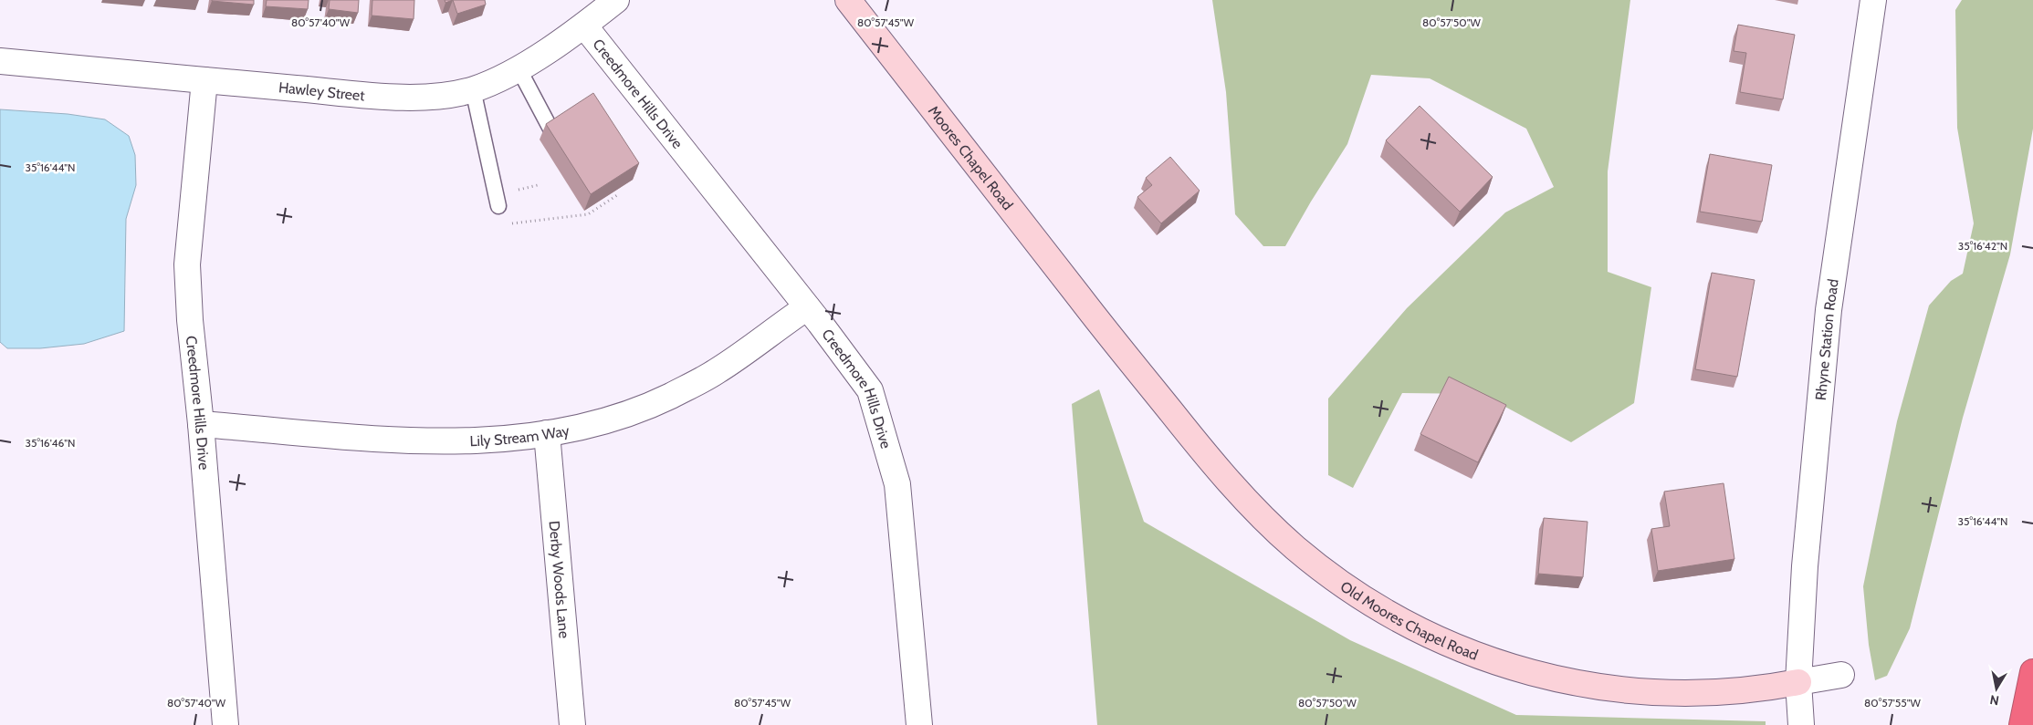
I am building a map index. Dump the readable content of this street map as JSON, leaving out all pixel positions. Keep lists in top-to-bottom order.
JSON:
{
  "streets": {
    "street": [
      "Hawley Street",
      "Creedmore Hills Drive",
      "Moores Chapel Road",
      "Rhyne Station Road",
      "Lily Stream Way",
      "Derby Woods Lane",
      "Old Moores Chapel Road"
    ]
  },
  "crossings": [
    ["Hawley Street", "Creedmore Hills Drive"],
    ["Creedmore Hills Drive", "Lily Stream Way"],
    ["Moores Chapel Road", "Old Moores Chapel Road"],
    ["Rhyne Station Road", "Old Moores Chapel Road"],
    ["Lily Stream Way", "Derby Woods Lane"]
  ],
  "north": "bottom",
  "coordinates": [
    "80°57'40\"W",
    "80°57'45\"W",
    "80°57'50\"W",
    "35°16'44\"N",
    "35°16'42\"N",
    "35°16'46\"N",
    "80°57'55\"W"
  ]
}
